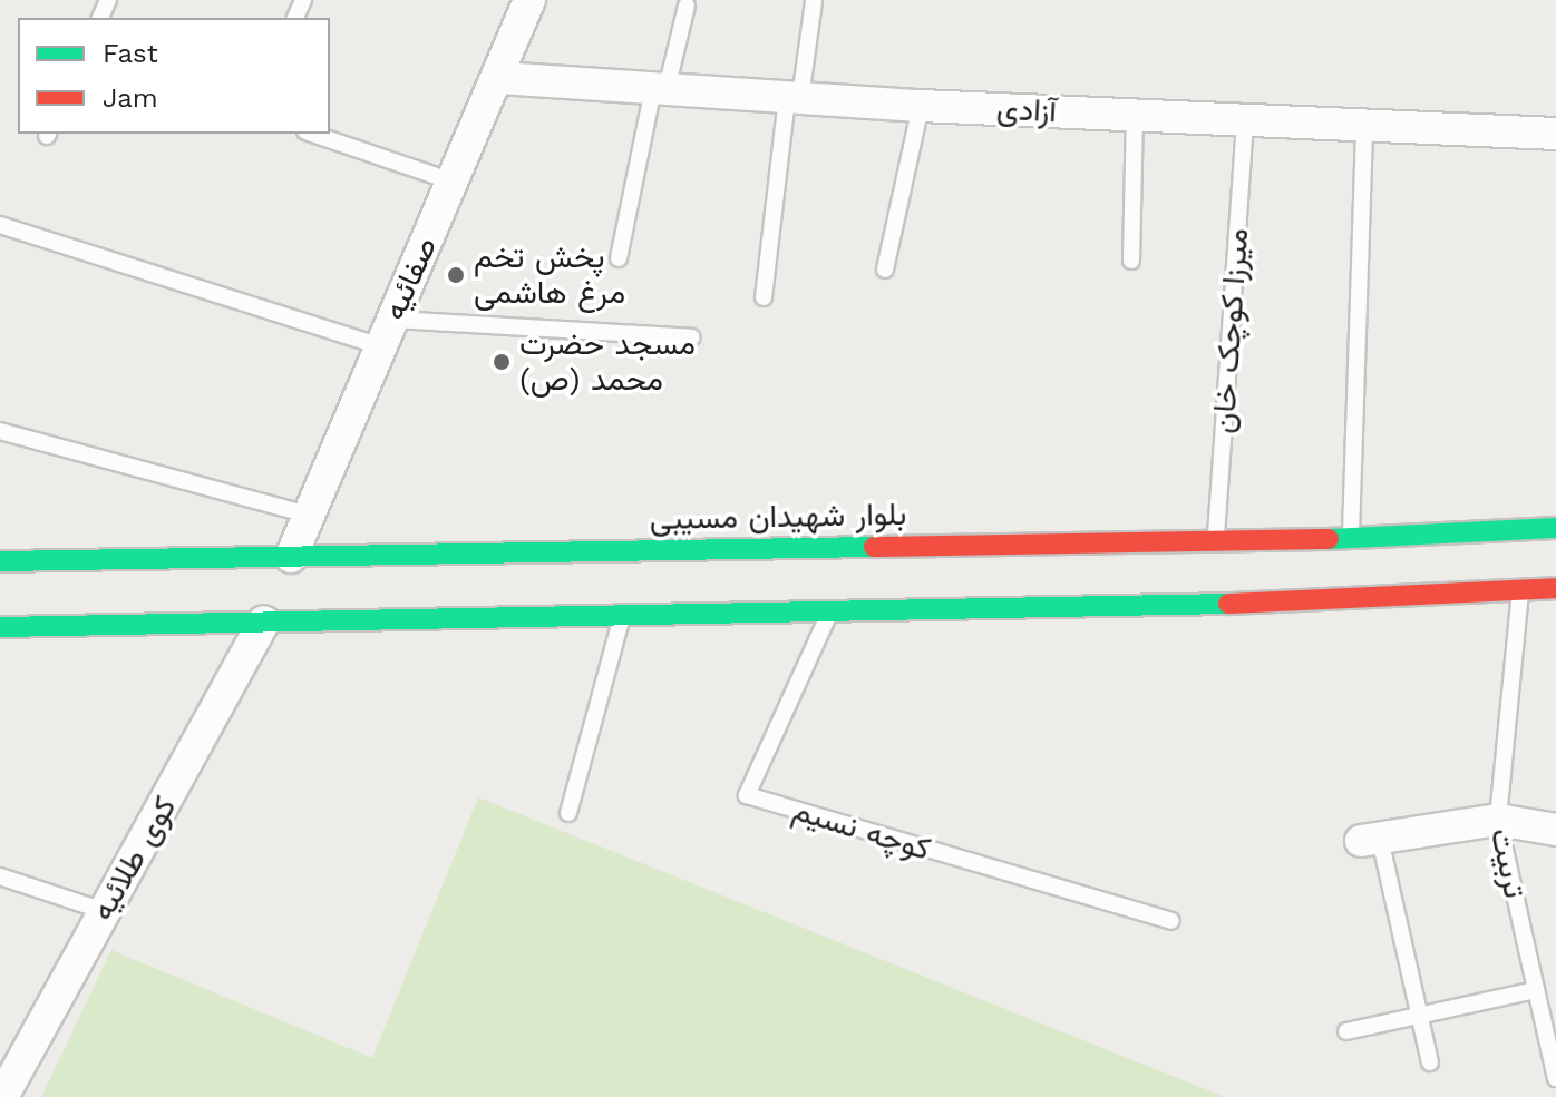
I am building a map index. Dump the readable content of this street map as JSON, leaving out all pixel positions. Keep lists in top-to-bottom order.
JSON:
{
  "streets": {
    "main road": ["بلوار شهیدان مسیبی"],
    "street": ["آزادی", "صفائیه", "کوی طلائیه"],
    "lane": ["میرزا کوچک خان", "کوچه نسیم", "تربیت"]
  },
  "crossings": [
    ["آزادی", "صفائیه"],
    ["آزادی", "میرزا کوچک خان"],
    ["صفائیه", "بلوار شهیدان مسیبی"],
    ["میرزا کوچک خان", "بلوار شهیدان مسیبی"]
  ],
  "places": ["پخش تخم مرغ هاشمی", "مسجد حضرت محمد (ص)"],
  "legend": ["Fast", "Jam"]
}
